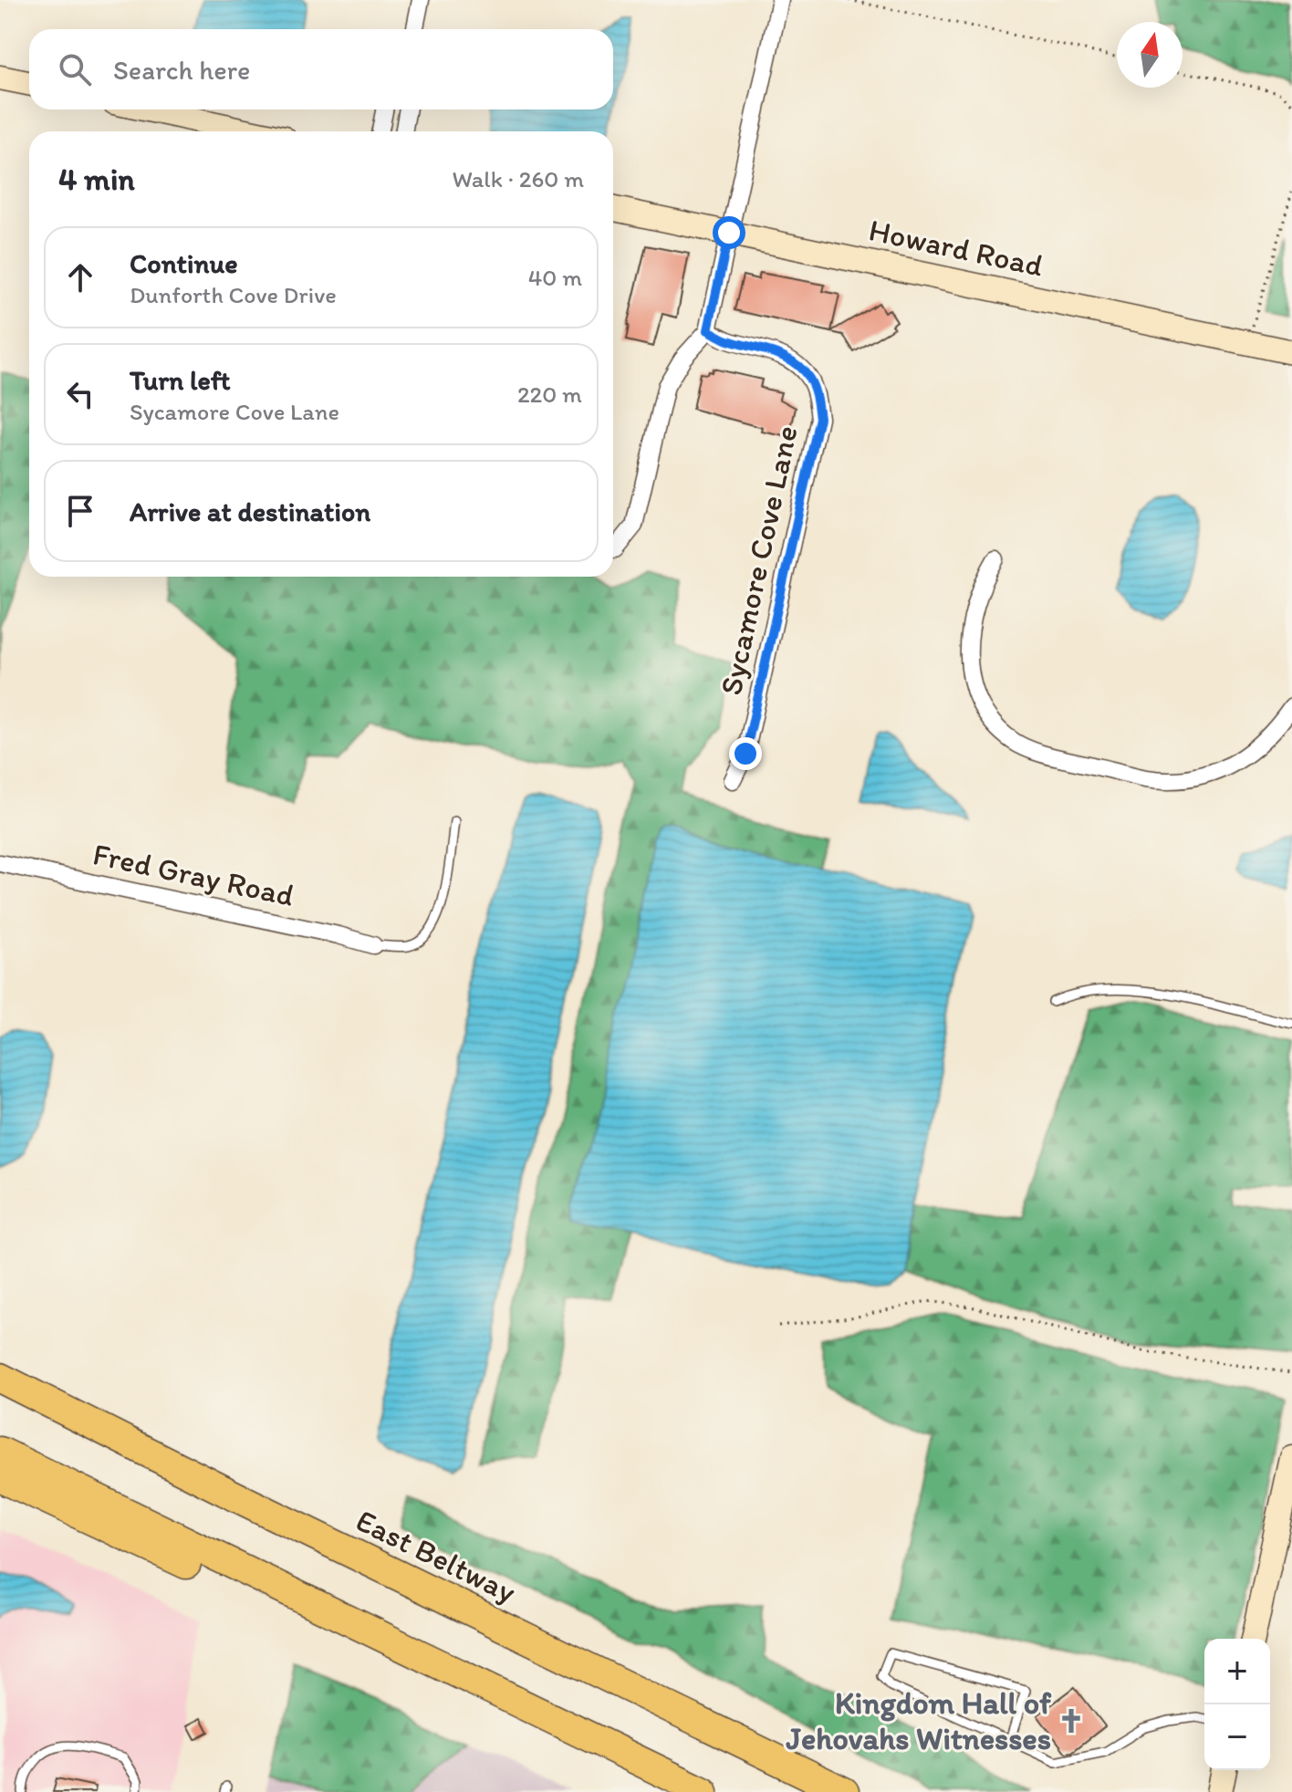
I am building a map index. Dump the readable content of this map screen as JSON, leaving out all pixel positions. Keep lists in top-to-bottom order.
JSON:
{
  "streets": {
    "highway": ["East Beltway"],
    "street": ["Howard Road", "Sycamore Cove Lane", "Fred Gray Road"]
  },
  "places": {
    "church": ["Kingdom Hall of Jehovahs Witnesses"]
  },
  "north": "top",
  "page": {
    "search": "Search here",
    "heading": ["4 min", "Walk · 260 m"],
    "list": [
      ["Continue", "Dunforth Cove Drive", "40 m"],
      ["Turn left", "Sycamore Cove Lane", "220 m"],
      "Arrive at destination"
    ],
    "map_buttons": ["+", "−"]
  }
}
